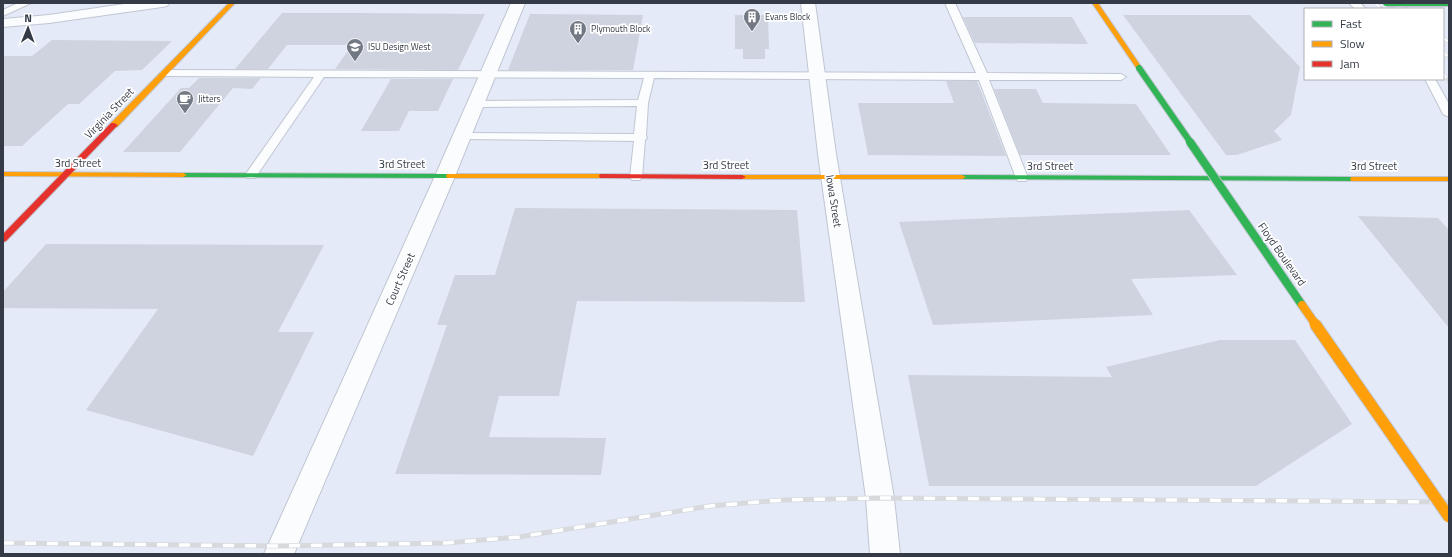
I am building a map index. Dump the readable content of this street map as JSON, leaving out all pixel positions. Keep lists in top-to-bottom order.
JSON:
{
  "streets": {
    "street": [
      "Virginia Street",
      "3rd Street",
      "Iowa Street",
      "Floyd Boulevard",
      "Court Street"
    ]
  },
  "crossings": [
    ["Virginia Street", "3rd Street"],
    ["3rd Street", "Iowa Street"],
    ["3rd Street", "Court Street"]
  ],
  "places": {
    "building": ["Evans Block", "Plymouth Block"],
    "school or university": ["ISU Design West"],
    "cafe": ["Jitters"]
  },
  "legend": ["Fast", "Slow", "Jam"],
  "north": "top"
}
